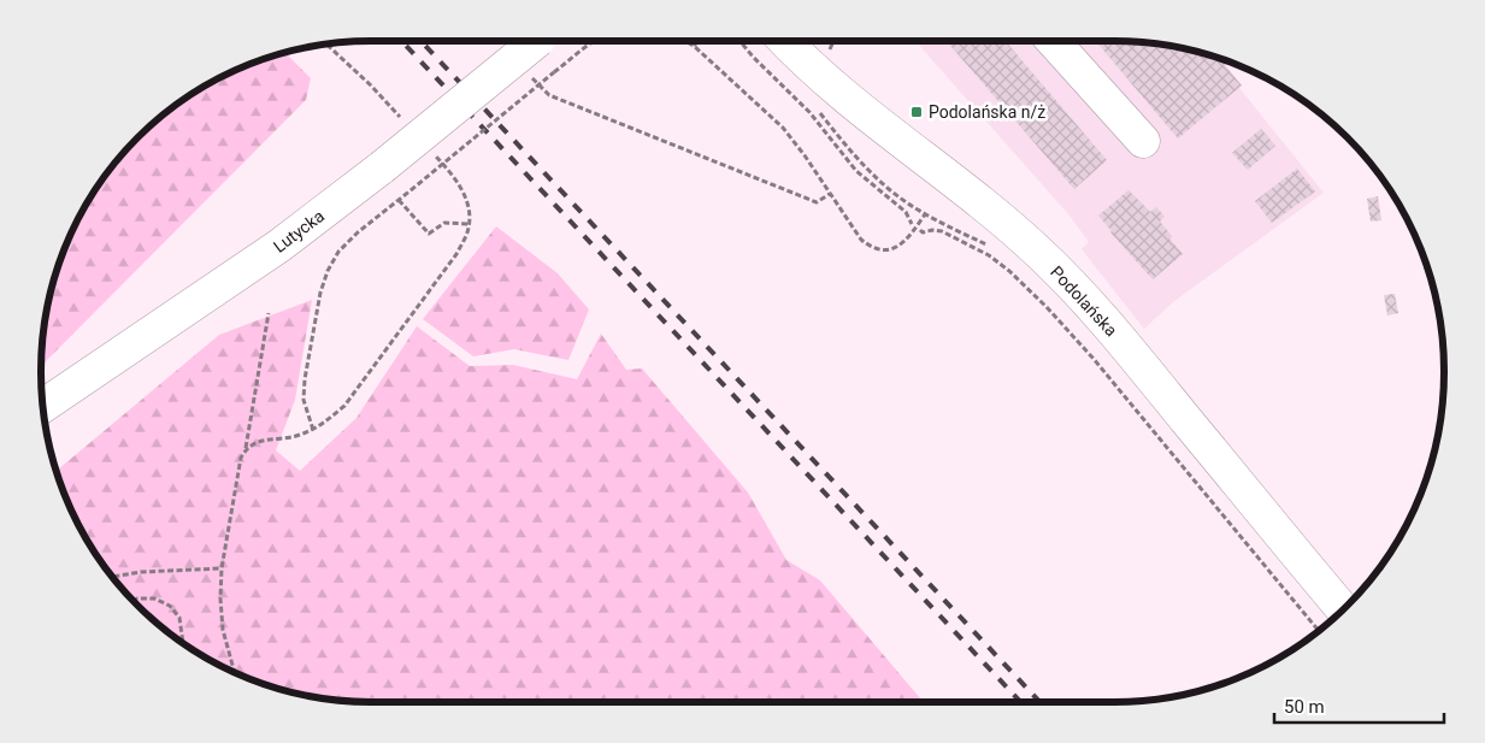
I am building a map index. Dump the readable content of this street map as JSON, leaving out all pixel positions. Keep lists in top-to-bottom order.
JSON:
{
  "streets": {
    "street": ["Lutycka", "Podolańska"]
  },
  "places": {
    "transit": ["Podolańska n/ż"]
  },
  "scale_bar": "50 m"
}
